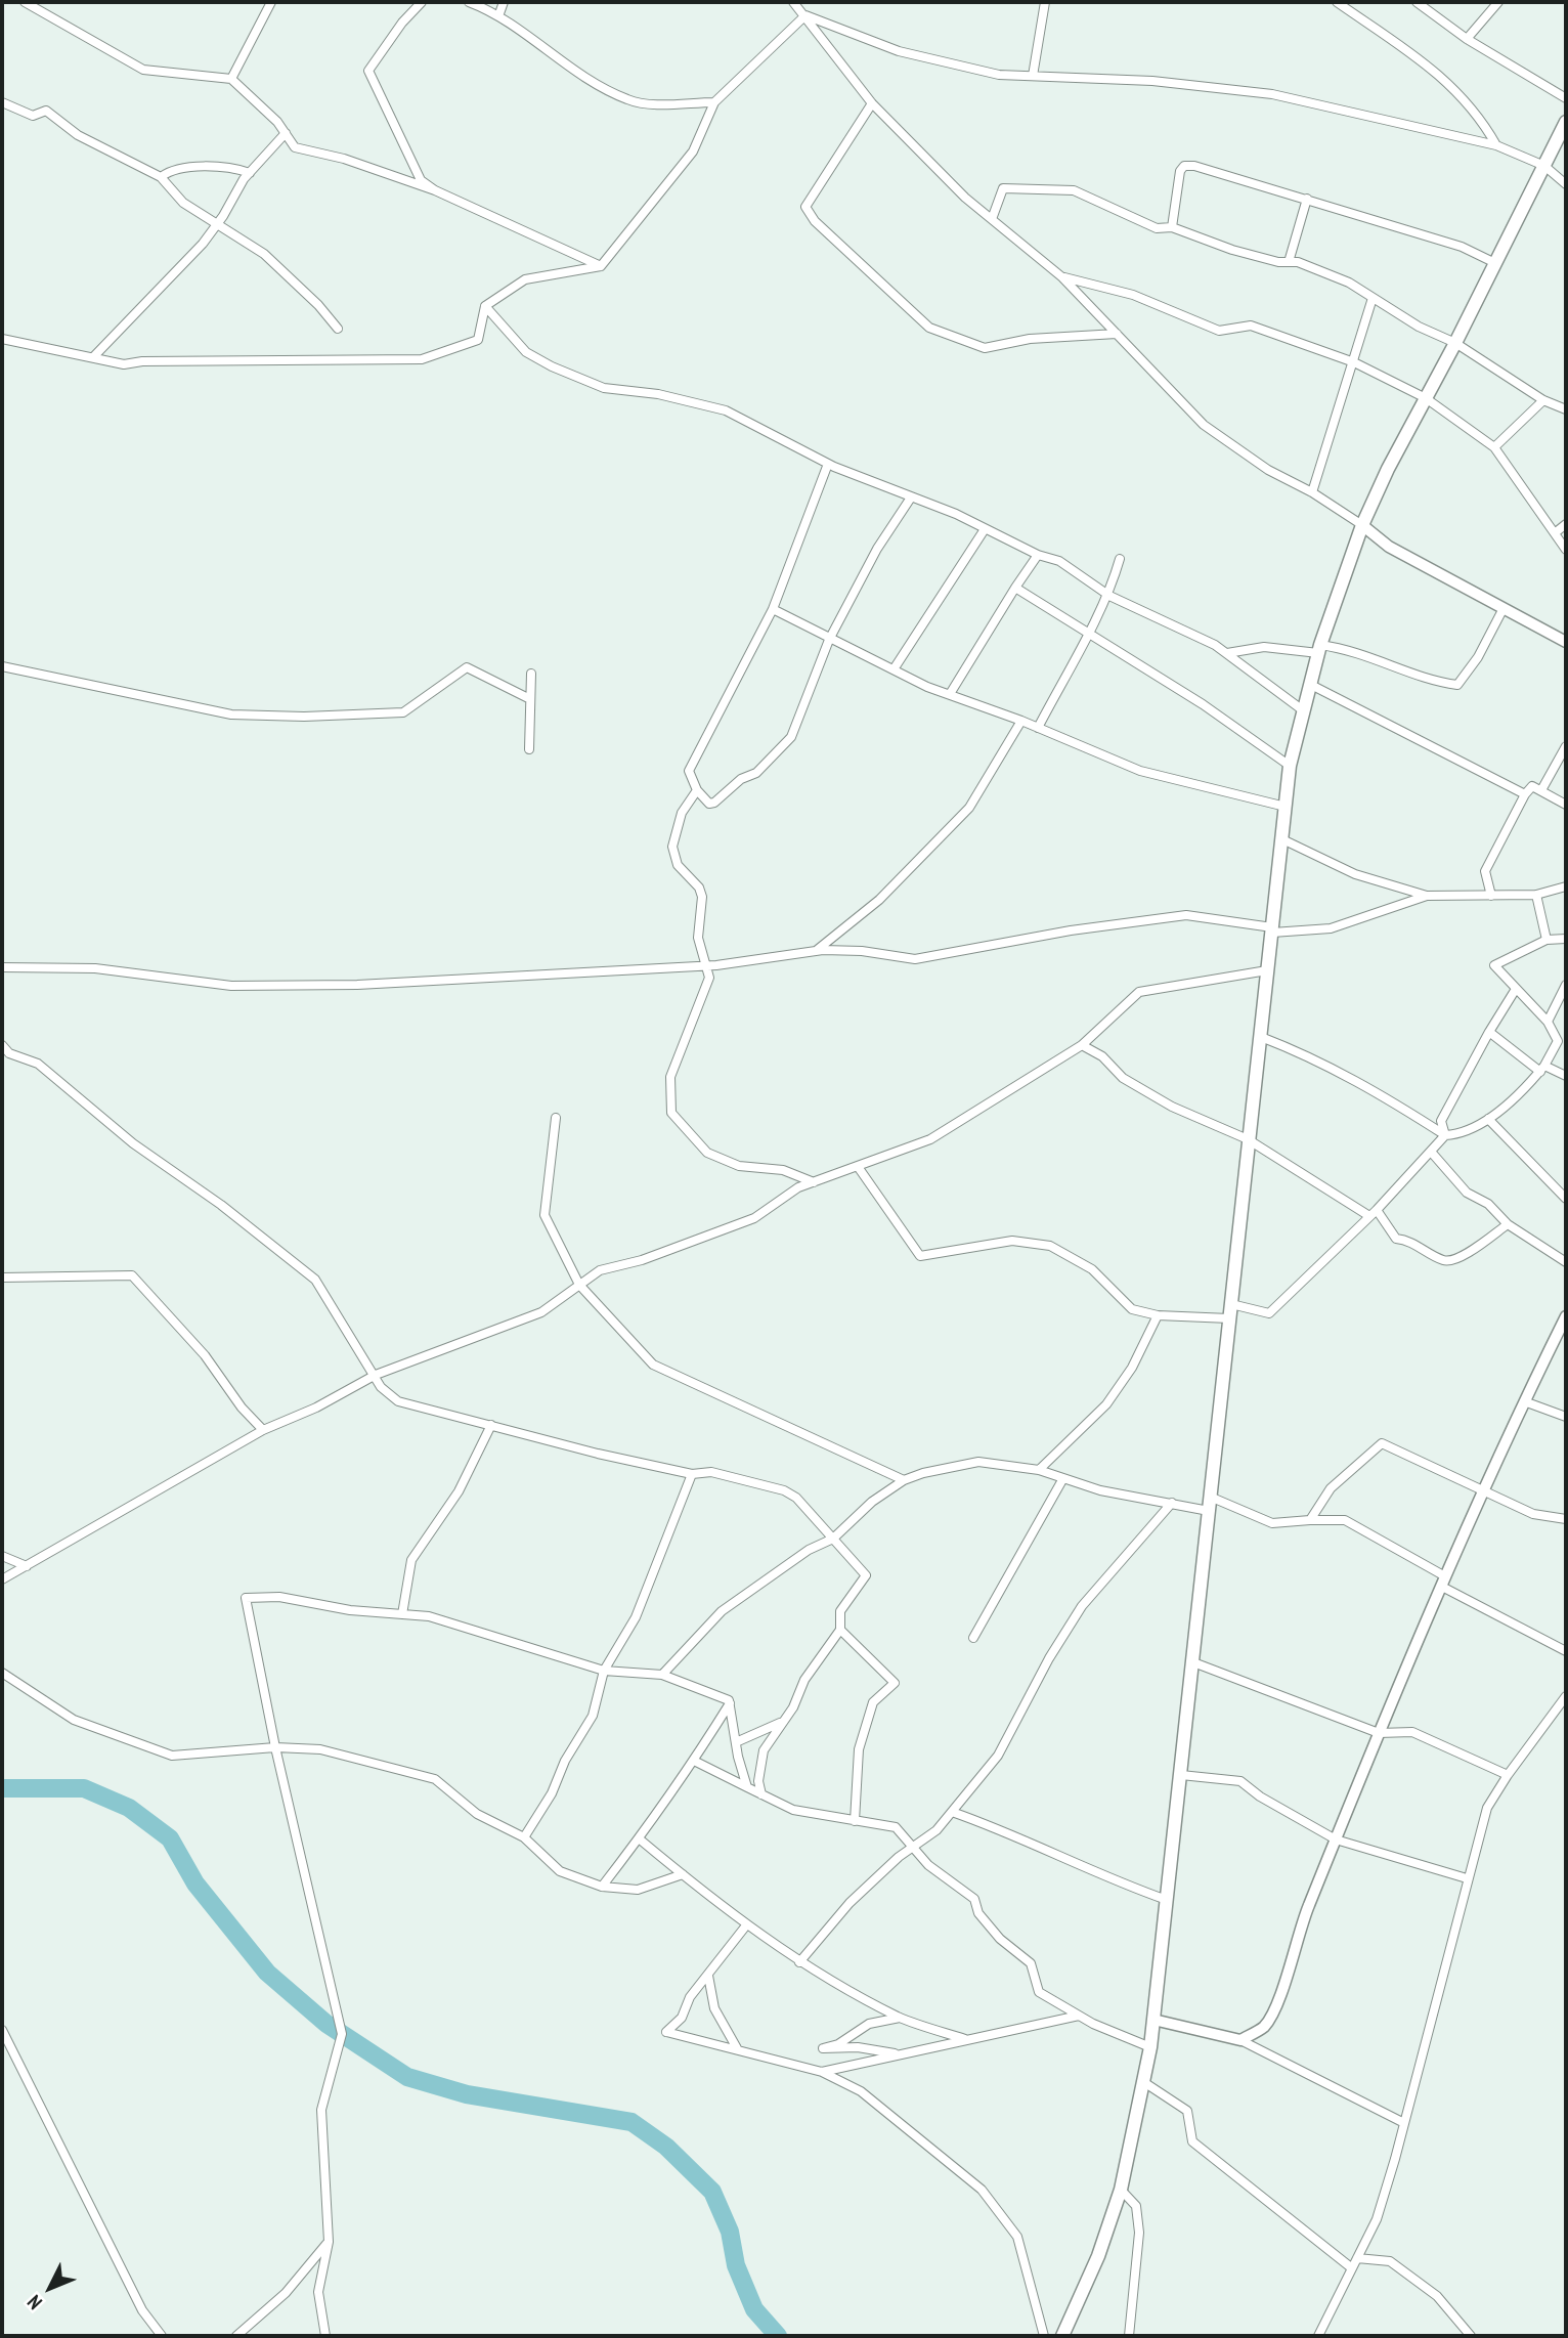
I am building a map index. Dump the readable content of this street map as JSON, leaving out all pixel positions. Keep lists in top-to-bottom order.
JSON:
{
  "north": "bottom left"
}
